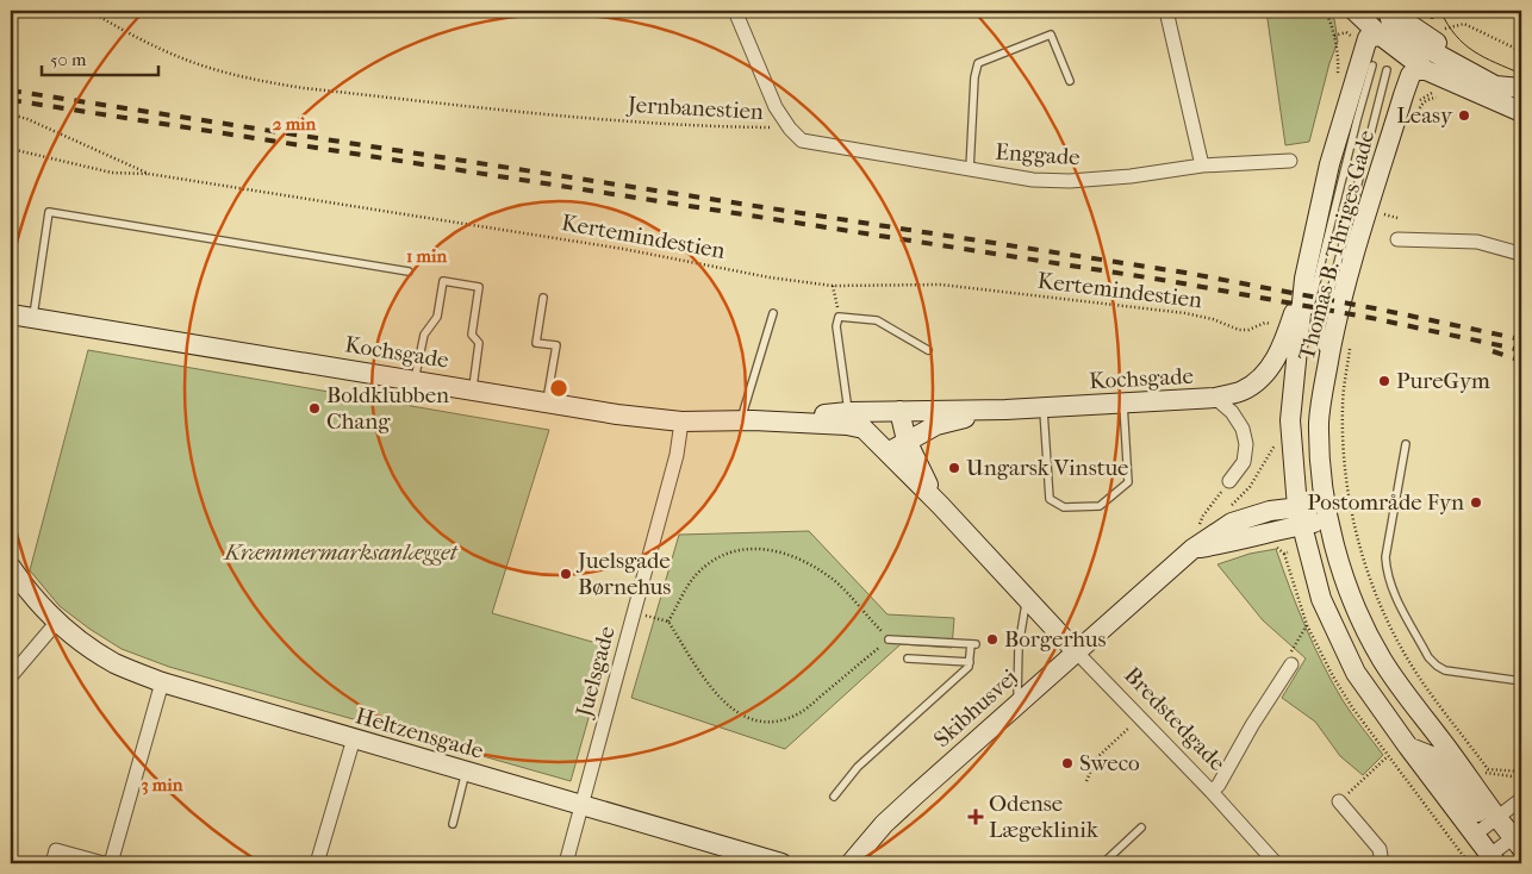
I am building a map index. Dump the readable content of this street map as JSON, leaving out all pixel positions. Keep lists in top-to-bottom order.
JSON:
{
  "streets": {
    "street": [
      "Enggade",
      "Thomas B. Thriges Gade",
      "Kochsgade",
      "Juelsgade",
      "Skibhusvej",
      "Bredstedgade",
      "Heltzensgade"
    ],
    "path": ["Jernbanestien", "Kertemindestien"]
  },
  "crossings": [
    ["Jernbanestien", "Enggade"],
    ["Kochsgade", "Juelsgade"],
    ["Kochsgade", "Bredstedgade"],
    ["Juelsgade", "Heltzensgade"],
    ["Skibhusvej", "Bredstedgade"]
  ],
  "parks": ["Kræmmermarksanlægget"],
  "places": {
    "other": [
      "Leasy",
      "PureGym",
      "Boldklubben Chang",
      "Ungarsk Vinstue",
      "Postområde Fyn",
      "Juelsgade Børnehus",
      "Borgerhus",
      "Sweco"
    ],
    "health": ["Odense Lægeklinik"]
  },
  "scale_bar": "50 m",
  "rings": ["2 min", "1 min", "3 min"]
}
